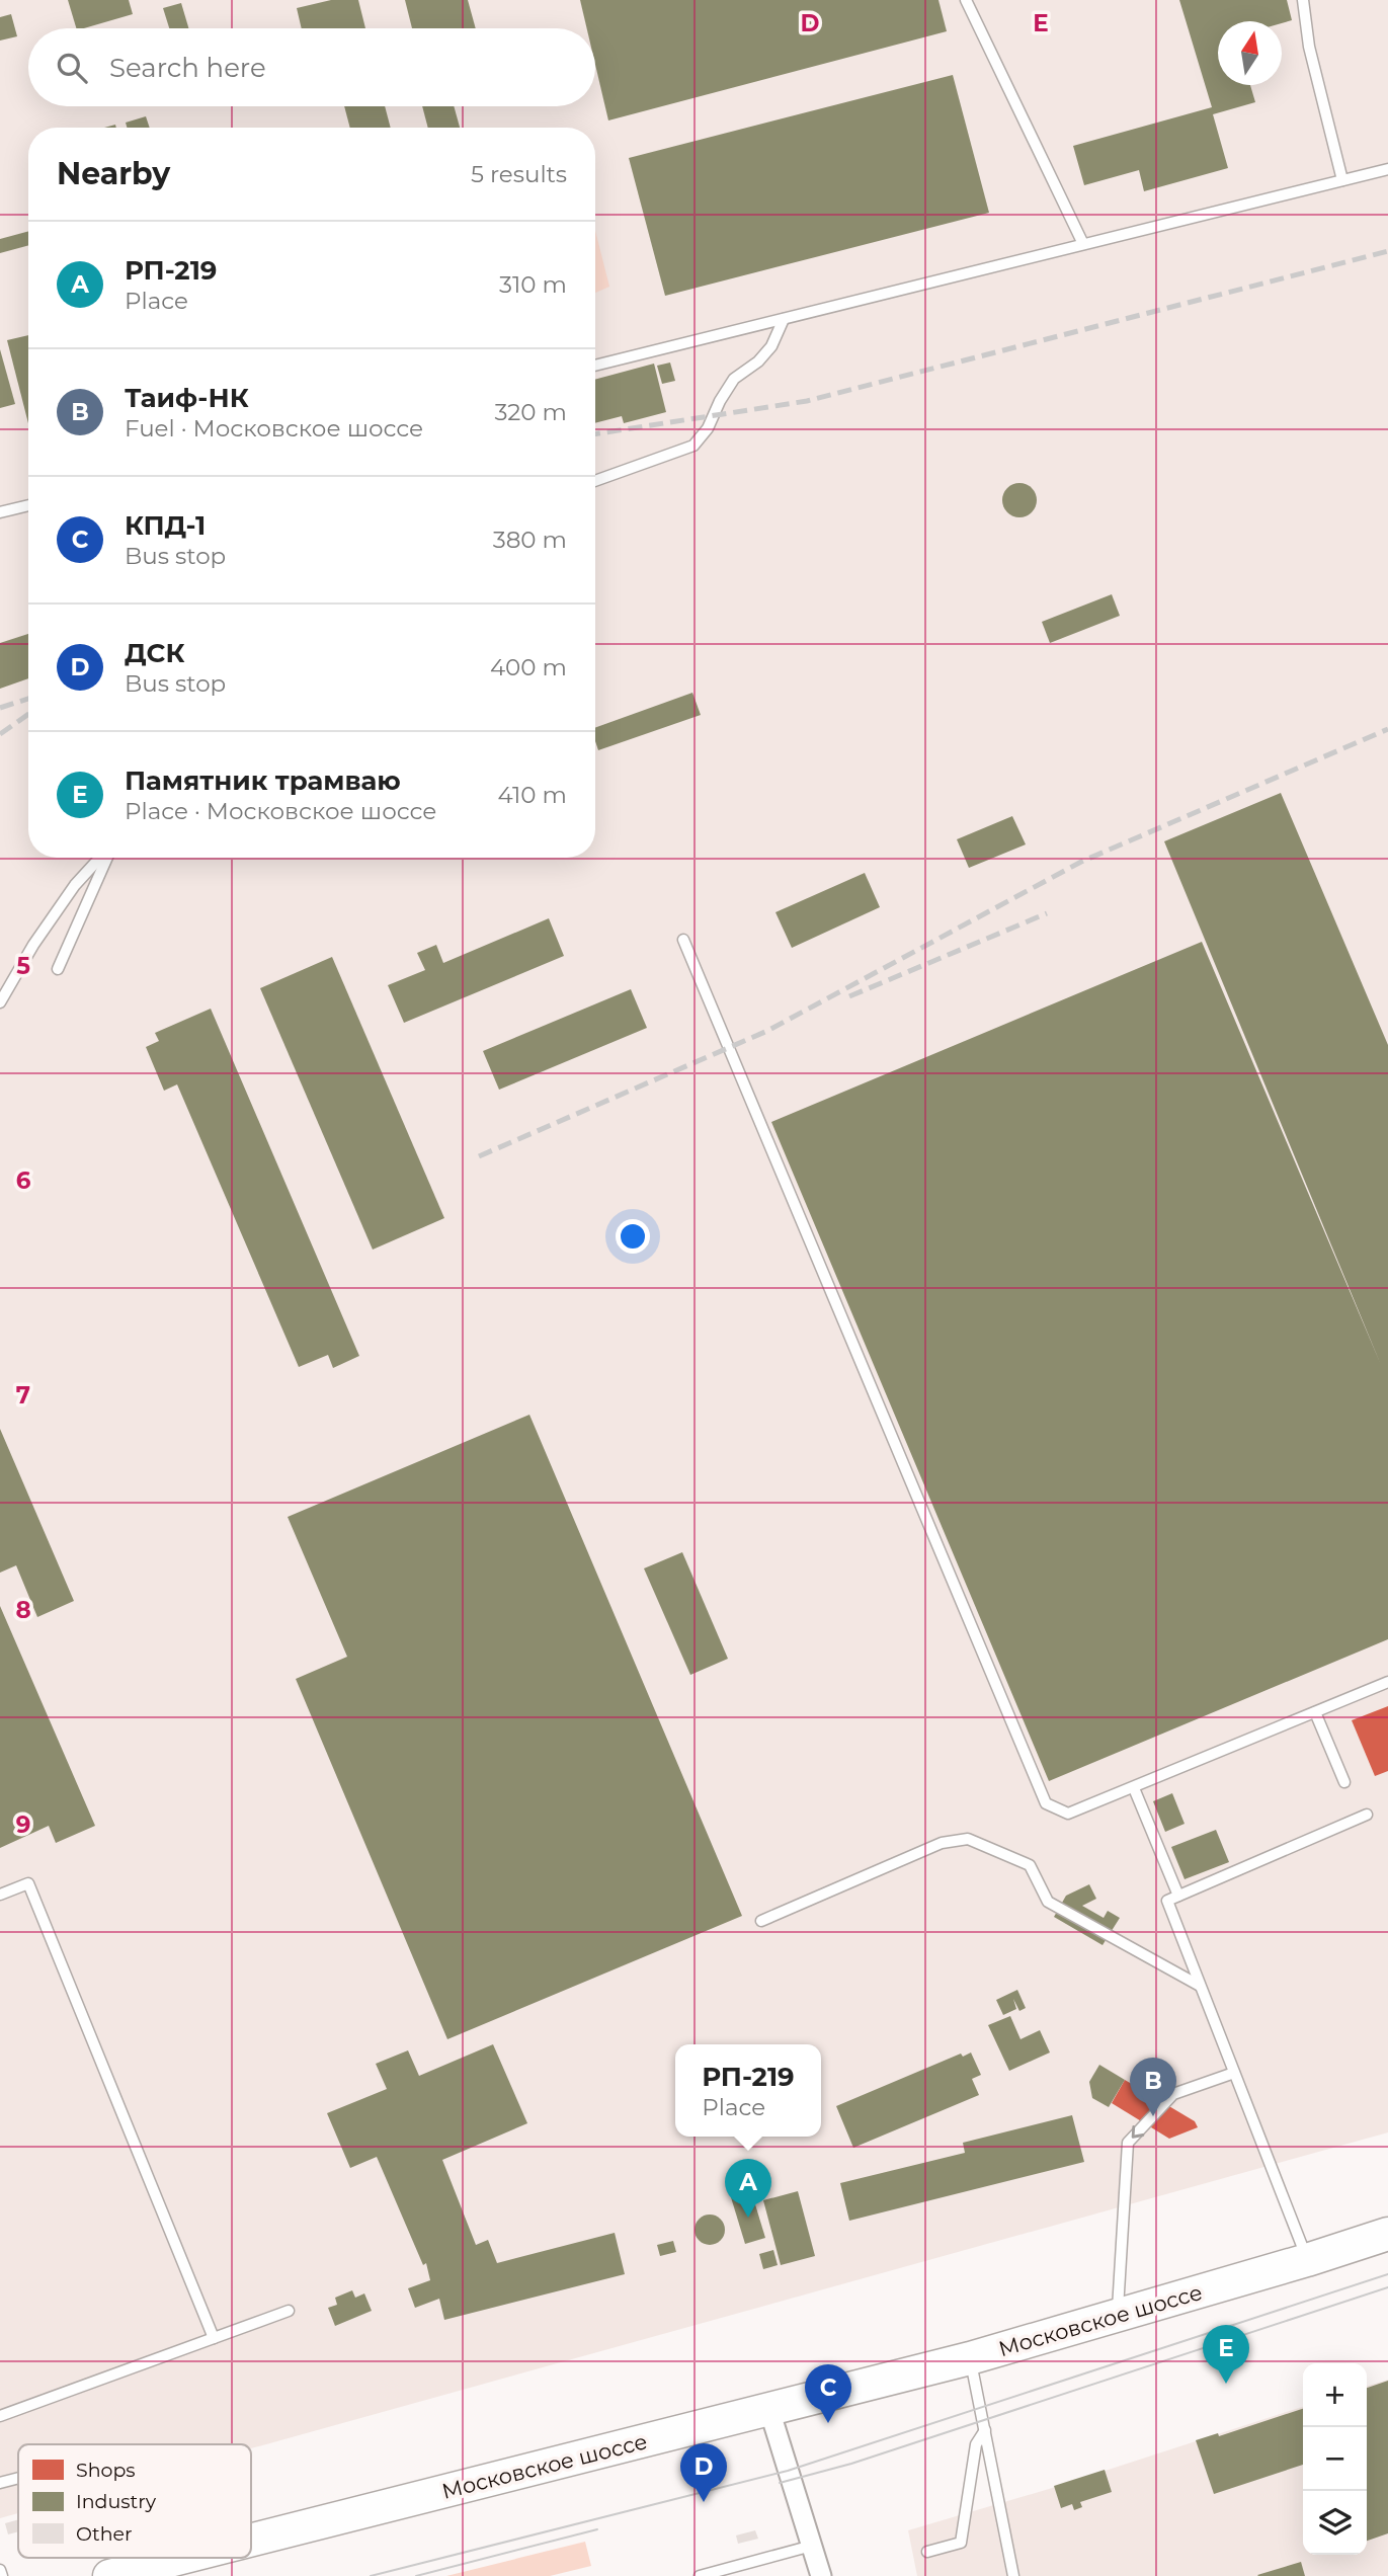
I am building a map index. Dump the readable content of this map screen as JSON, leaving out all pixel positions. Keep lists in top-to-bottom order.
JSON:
{
  "streets": {
    "main road": ["Московское шоссе"]
  },
  "legend": ["Shops", "Industry", "Other"],
  "north": "top",
  "page": {
    "search": "Search here",
    "heading": ["Nearby", "5 results"],
    "list": [
      {
        "mark": "A",
        "name": "РП-219",
        "note": "Place",
        "value": "310 m"
      },
      {
        "mark": "B",
        "name": "Таиф-НК",
        "note": "Fuel · Московское шоссе",
        "value": "320 m"
      },
      {
        "mark": "C",
        "name": "КПД-1",
        "note": "Bus stop",
        "value": "380 m"
      },
      {
        "mark": "D",
        "name": "ДСК",
        "note": "Bus stop",
        "value": "400 m"
      },
      {
        "mark": "E",
        "name": "Памятник трамваю",
        "note": "Place · Московское шоссе",
        "value": "410 m"
      }
    ],
    "popup": ["РП-219", "Place"],
    "pins": [
      "B",
      "A",
      "E",
      "C",
      "D"
    ],
    "map_buttons": ["+", "−"]
  },
  "grid": {
    "columns": ["D", "E"],
    "rows": [
      "5",
      "6",
      "7",
      "8",
      "9"
    ]
  }
}
